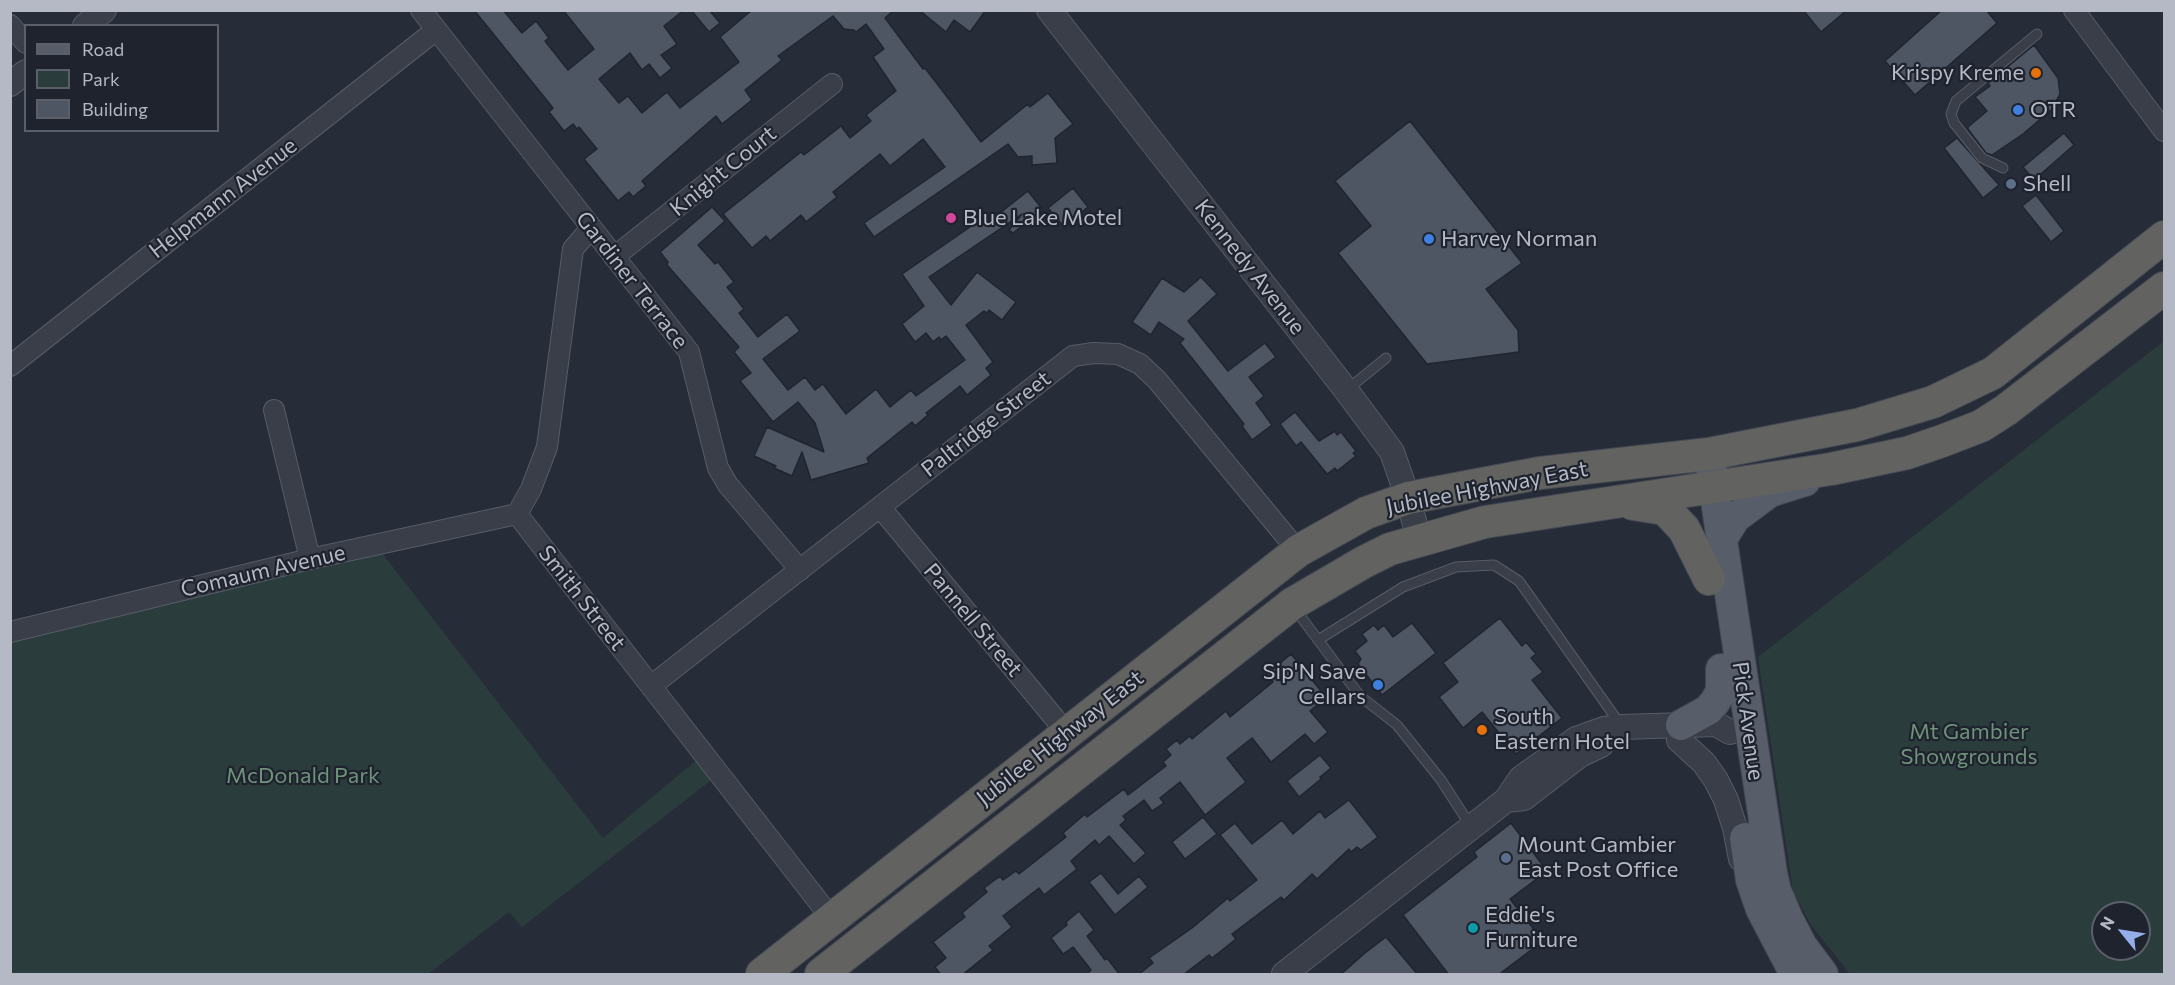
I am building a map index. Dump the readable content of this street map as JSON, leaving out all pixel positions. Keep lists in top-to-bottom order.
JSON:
{
  "streets": {
    "highway": ["Jubilee Highway East"],
    "main road": ["Pick Avenue"],
    "street": [
      "Knight Court",
      "Helpmann Avenue",
      "Kennedy Avenue",
      "Gardiner Terrace",
      "Paltridge Street",
      "Comaum Avenue",
      "Smith Street",
      "Pannell Street"
    ]
  },
  "crossings": [
    ["Knight Court", "Gardiner Terrace"],
    ["Helpmann Avenue", "Gardiner Terrace"],
    ["Kennedy Avenue", "Jubilee Highway East"],
    ["Gardiner Terrace", "Paltridge Street"],
    ["Paltridge Street", "Jubilee Highway East"],
    ["Paltridge Street", "Smith Street"],
    ["Paltridge Street", "Pannell Street"],
    ["Jubilee Highway East", "Smith Street"],
    ["Jubilee Highway East", "Pannell Street"],
    ["Jubilee Highway East", "Pick Avenue"],
    ["Comaum Avenue", "Smith Street"]
  ],
  "parks": ["Mt Gambier Showgrounds", "McDonald Park"],
  "places": [
    "Krispy Kreme",
    "OTR",
    "Shell",
    "Blue Lake Motel",
    "Harvey Norman",
    "Sip'N Save Cellars",
    "South Eastern Hotel",
    "Mount Gambier East Post Office",
    "Eddie's Furniture"
  ],
  "legend": ["Road", "Park", "Building"],
  "north": "top left"
}
